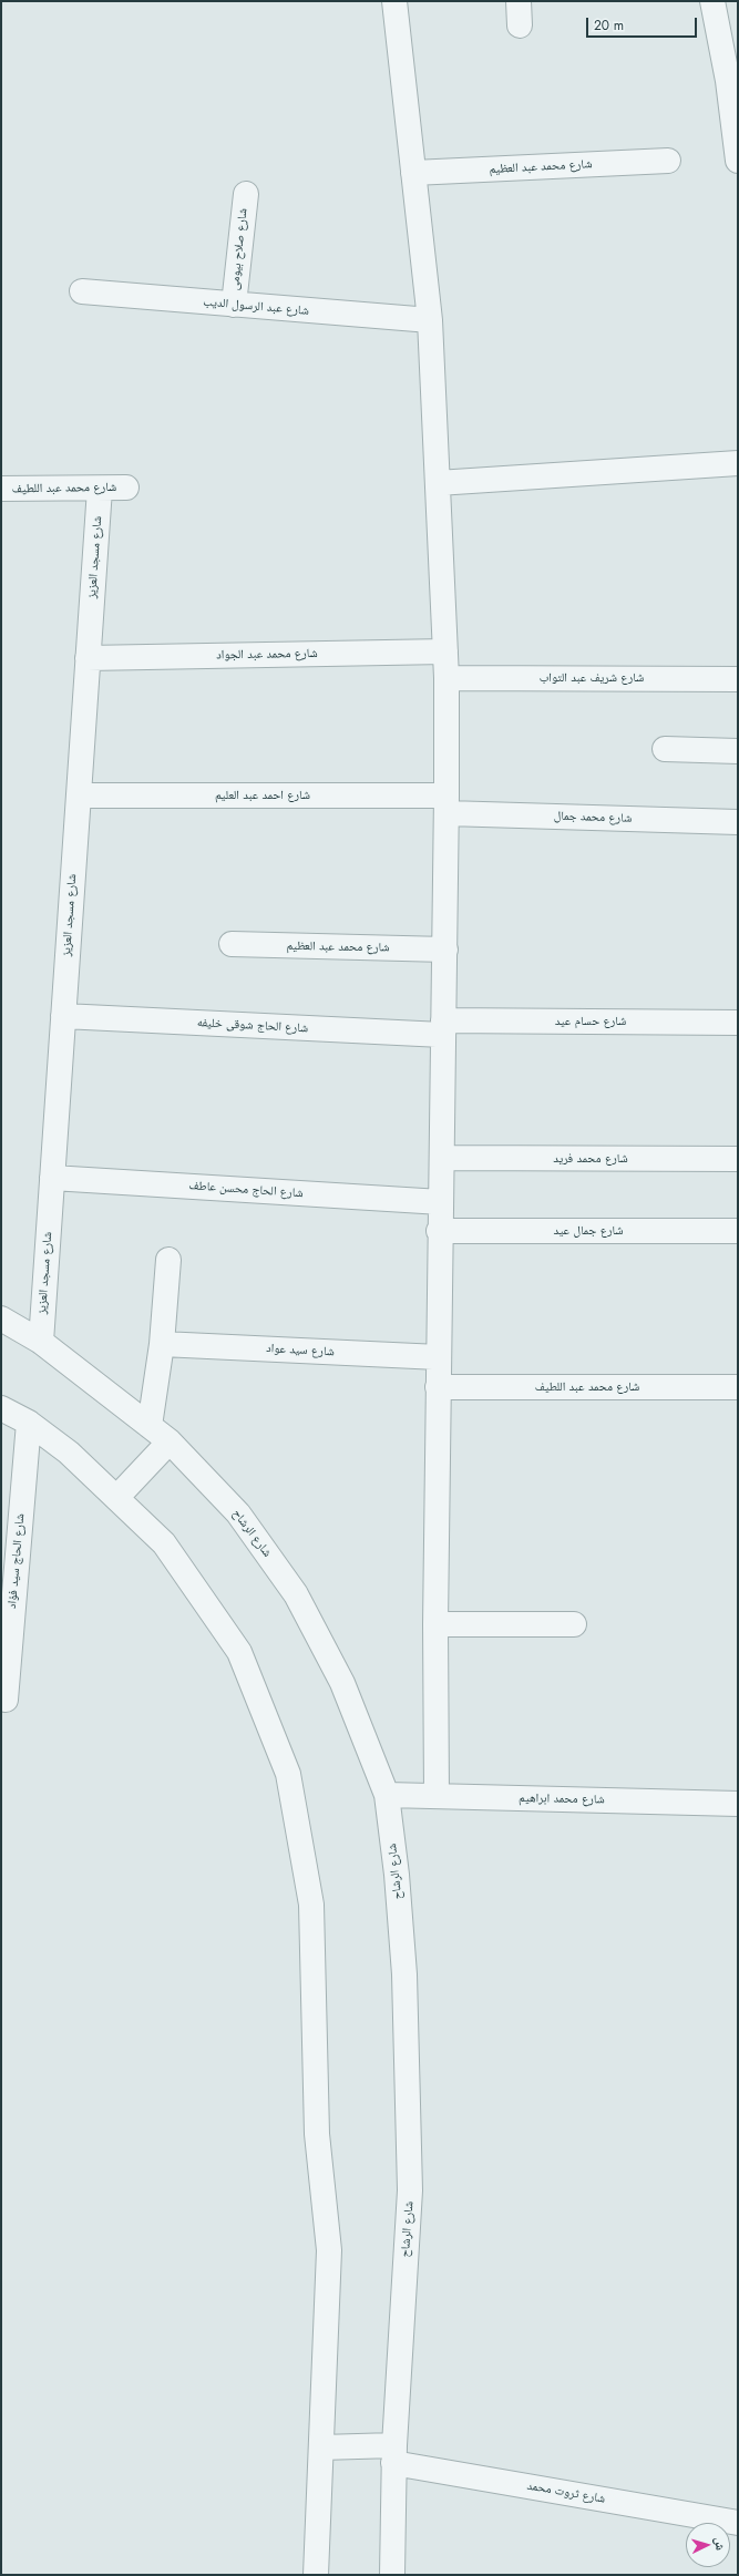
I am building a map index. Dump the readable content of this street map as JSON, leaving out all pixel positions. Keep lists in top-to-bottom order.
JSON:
{
  "streets": {
    "street": [
      "شارع محمد عبد العظيم",
      "شارع صلاح بيومى",
      "شارع عبد الرسول الديب",
      "شارع محمد عبد اللطيف",
      "شارع مسجد العزيز",
      "شارع محمد عبد الجواد",
      "شارع شريف عبد التواب",
      "شارع احمد عبد العليم",
      "شارع محمد جمال",
      "شارع حسام عيد",
      "شارع الحاج شوقى خليفه",
      "شارع محمد فريد",
      "شارع الحاج محسن عاطف",
      "شارع جمال عيد",
      "شارع سيد عواد",
      "شارع الرشاح",
      "شارع الحاج سيد فؤاد",
      "شارع محمد ابراهيم",
      "شارع ثروت محمد"
    ]
  },
  "crossings": [
    ["شارع صلاح بيومى", "شارع عبد الرسول الديب"],
    ["شارع محمد عبد اللطيف", "شارع مسجد العزيز"],
    ["شارع مسجد العزيز", "شارع محمد عبد الجواد"],
    ["شارع مسجد العزيز", "شارع احمد عبد العليم"],
    ["شارع مسجد العزيز", "شارع الحاج شوقى خليفه"],
    ["شارع مسجد العزيز", "شارع الحاج محسن عاطف"],
    ["شارع مسجد العزيز", "شارع الرشاح"],
    ["شارع احمد عبد العليم", "شارع محمد جمال"],
    ["شارع حسام عيد", "شارع الحاج شوقى خليفه"],
    ["شارع الرشاح", "شارع محمد ابراهيم"],
    ["شارع الرشاح", "شارع ثروت محمد"]
  ],
  "scale_bar": "20 m",
  "north": "right"
}
